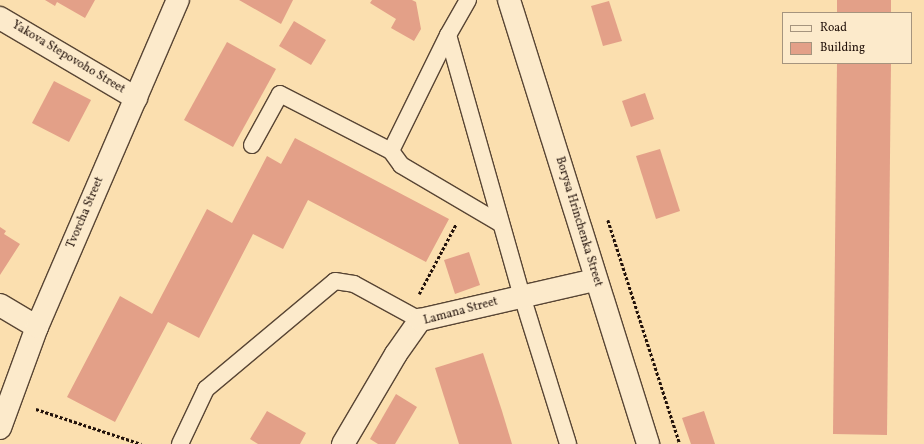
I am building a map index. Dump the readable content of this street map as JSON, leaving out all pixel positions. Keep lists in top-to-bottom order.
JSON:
{
  "streets": {
    "street": [
      "Yakova Stepovoho Street",
      "Tvorcha Street",
      "Borysa Hrinchenka Street",
      "Lamana Street"
    ]
  },
  "crossings": [
    ["Yakova Stepovoho Street", "Tvorcha Street"],
    ["Borysa Hrinchenka Street", "Lamana Street"]
  ],
  "legend": ["Road", "Building"]
}
